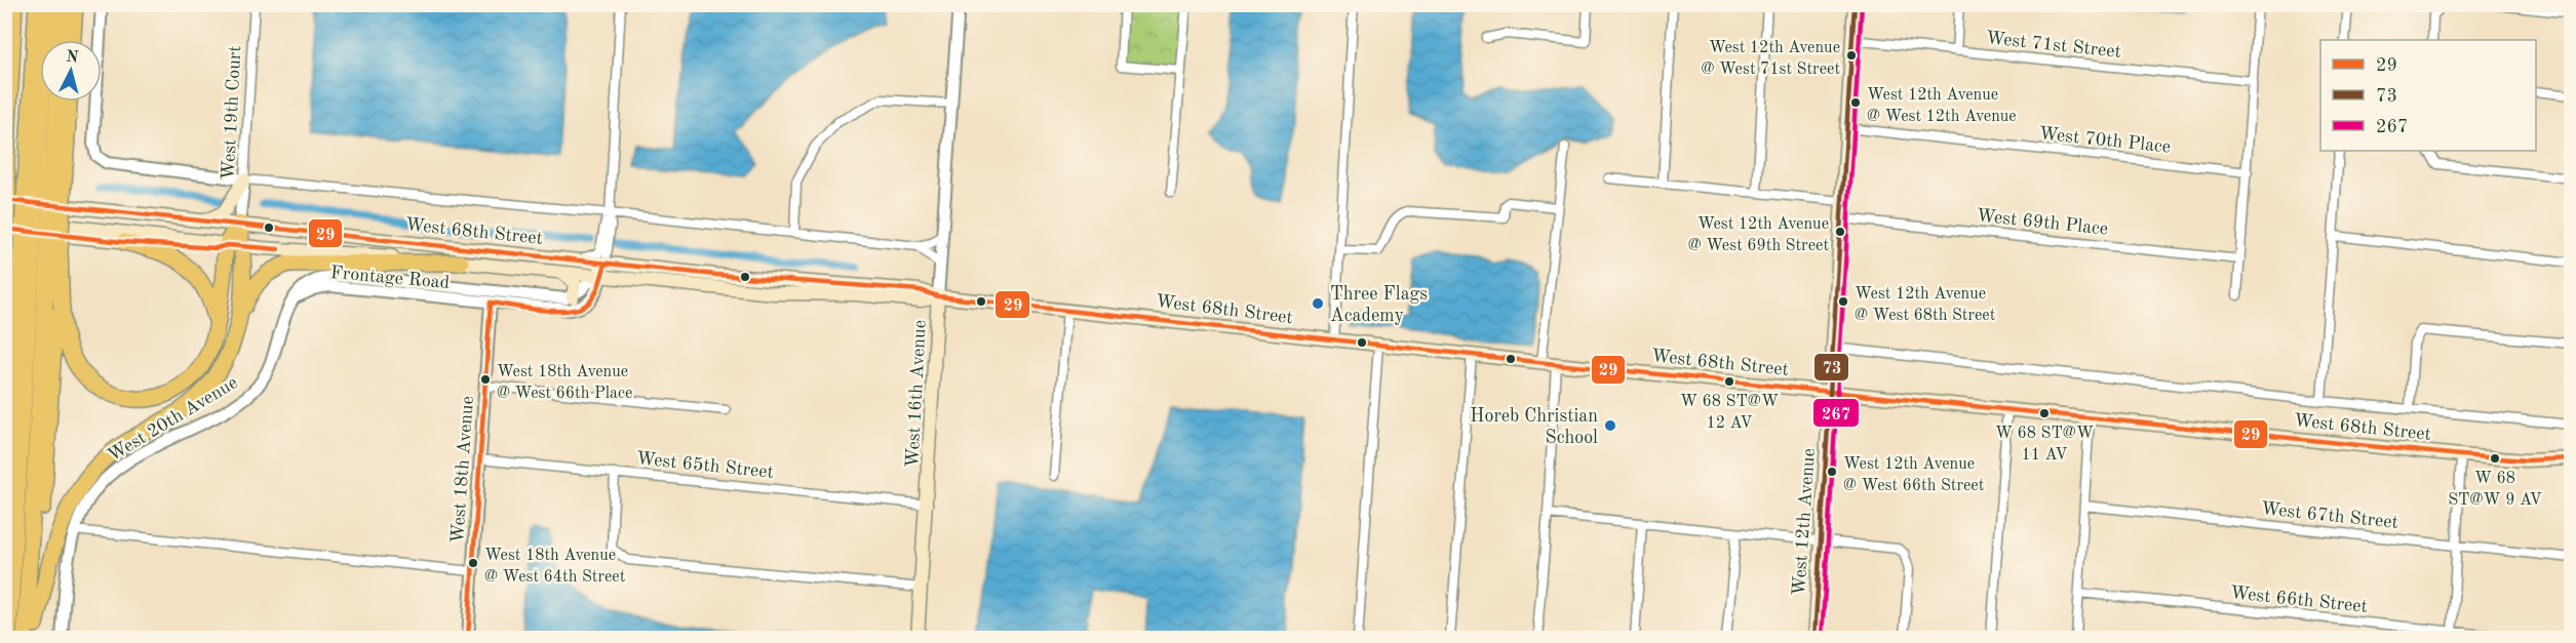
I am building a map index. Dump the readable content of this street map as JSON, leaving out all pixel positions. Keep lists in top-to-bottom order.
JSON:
{
  "streets": {
    "main road": ["West 68th Street", "West 16th Avenue", "West 12th Avenue"],
    "street": [
      "West 71st Street",
      "West 19th Court",
      "West 70th Place",
      "West 69th Place",
      "Frontage Road",
      "West 20th Avenue",
      "West 65th Street",
      "West 18th Avenue",
      "West 67th Street",
      "West 66th Street"
    ]
  },
  "crossings": [
    ["West 71st Street", "West 12th Avenue"],
    ["West 19th Court", "West 68th Street"],
    ["West 70th Place", "West 12th Avenue"],
    ["West 69th Place", "West 12th Avenue"],
    ["West 68th Street", "Frontage Road"],
    ["West 68th Street", "West 16th Avenue"],
    ["West 68th Street", "West 12th Avenue"],
    ["Frontage Road", "West 20th Avenue"],
    ["Frontage Road", "West 18th Avenue"],
    ["West 16th Avenue", "West 65th Street"],
    ["West 65th Street", "West 18th Avenue"]
  ],
  "places": [
    "West 12th Avenue @ West 71st Street",
    "West 12th Avenue @ West 12th Avenue",
    "West 12th Avenue @ West 69th Street",
    "West 12th Avenue @ West 68th Street",
    "Three Flags Academy",
    "West 18th Avenue @ West 66th Place",
    "W 68 ST@W 12 AV",
    "W 68 ST@W 11 AV",
    "Horeb Christian School",
    "W 68 ST@W 9 AV",
    "West 12th Avenue @ West 66th Street",
    "West 18th Avenue @ West 64th Street"
  ],
  "lines": ["transit line 73", "transit line 267", "transit line 29"],
  "legend": ["29", "73", "267"],
  "north": "top"
}
